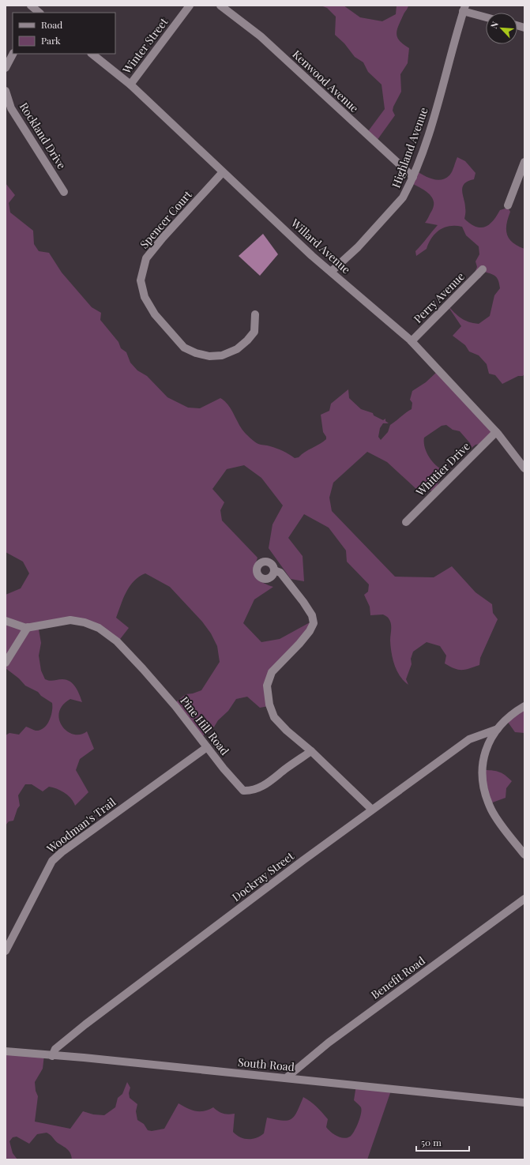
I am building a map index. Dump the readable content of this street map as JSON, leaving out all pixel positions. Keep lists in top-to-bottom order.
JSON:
{
  "streets": {
    "street": [
      "Winter Street",
      "Kenwood Avenue",
      "Rockland Drive",
      "Highland Avenue",
      "Spencer Court",
      "Willard Avenue",
      "Perry Avenue",
      "Whittier Drive",
      "Pine Hill Road",
      "Woodman's Trail",
      "Dockray Street",
      "Benefit Road",
      "South Road"
    ]
  },
  "crossings": [
    ["Winter Street", "Willard Avenue"],
    ["Kenwood Avenue", "Highland Avenue"],
    ["Highland Avenue", "Willard Avenue"],
    ["Spencer Court", "Willard Avenue"],
    ["Willard Avenue", "Perry Avenue"],
    ["Willard Avenue", "Whittier Drive"],
    ["Pine Hill Road", "Woodman's Trail"],
    ["Dockray Street", "South Road"],
    ["Benefit Road", "South Road"]
  ],
  "legend": ["Road", "Park"],
  "scale_bar": "50 m",
  "north": "top left"
}
